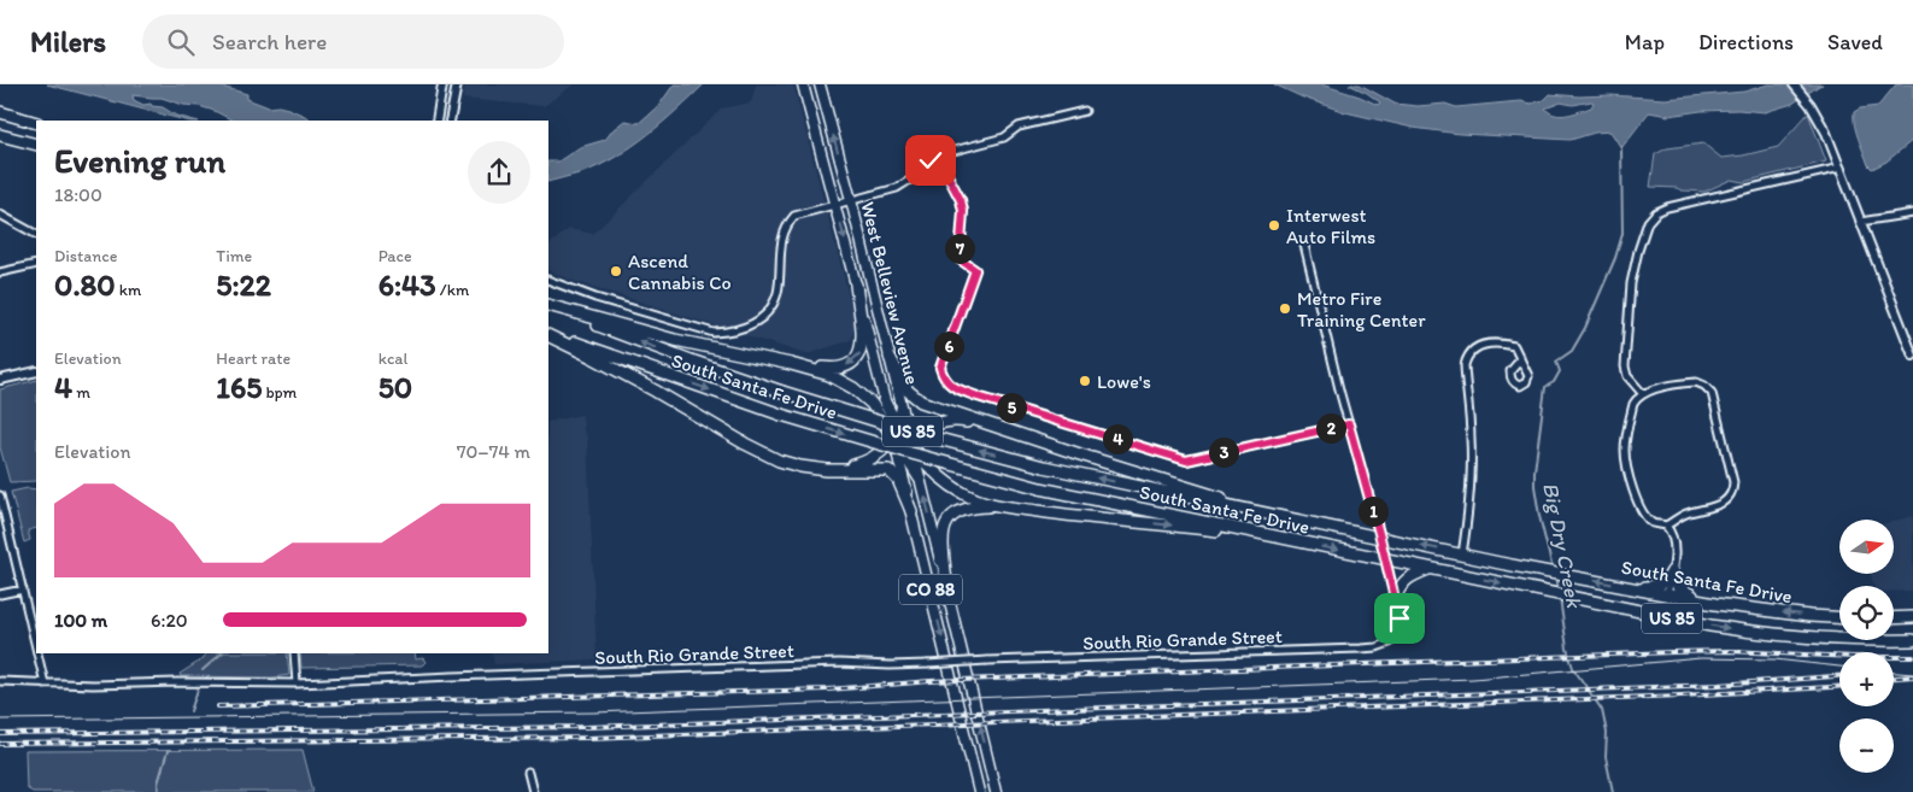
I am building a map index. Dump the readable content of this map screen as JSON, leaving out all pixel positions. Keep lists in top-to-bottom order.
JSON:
{
  "streets": {
    "highway": ["South Santa Fe Drive", "US 85"],
    "main road": ["West Belleview Avenue", "CO 88"],
    "street": ["South Rio Grande Street"]
  },
  "water": ["Big Dry Creek"],
  "places": [
    "Interwest Auto Films",
    "Ascend Cannabis Co",
    "Metro Fire Training Center",
    "Lowe's"
  ],
  "north": "right",
  "page": {
    "header": "Milers",
    "search": "Search here",
    "nav": ["Map", "Directions", "Saved"],
    "heading": ["Evening run", "18:00"],
    "stats": [
      ["Distance", "0.80 km"],
      ["Time", "5:22"],
      ["Pace", "6:43 /km"],
      ["Elevation", "4 m"],
      ["Heart rate", "165 bpm"],
      ["kcal", "50"]
    ],
    "pins": [
      "7",
      "6",
      "5",
      "2",
      "4",
      "3",
      "1"
    ],
    "chart": ["Elevation", "70–74 m"],
    "map_buttons": ["+", "−"],
    "list": [
      {
        "name": "100 m",
        "note": "6:20"
      }
    ]
  }
}
